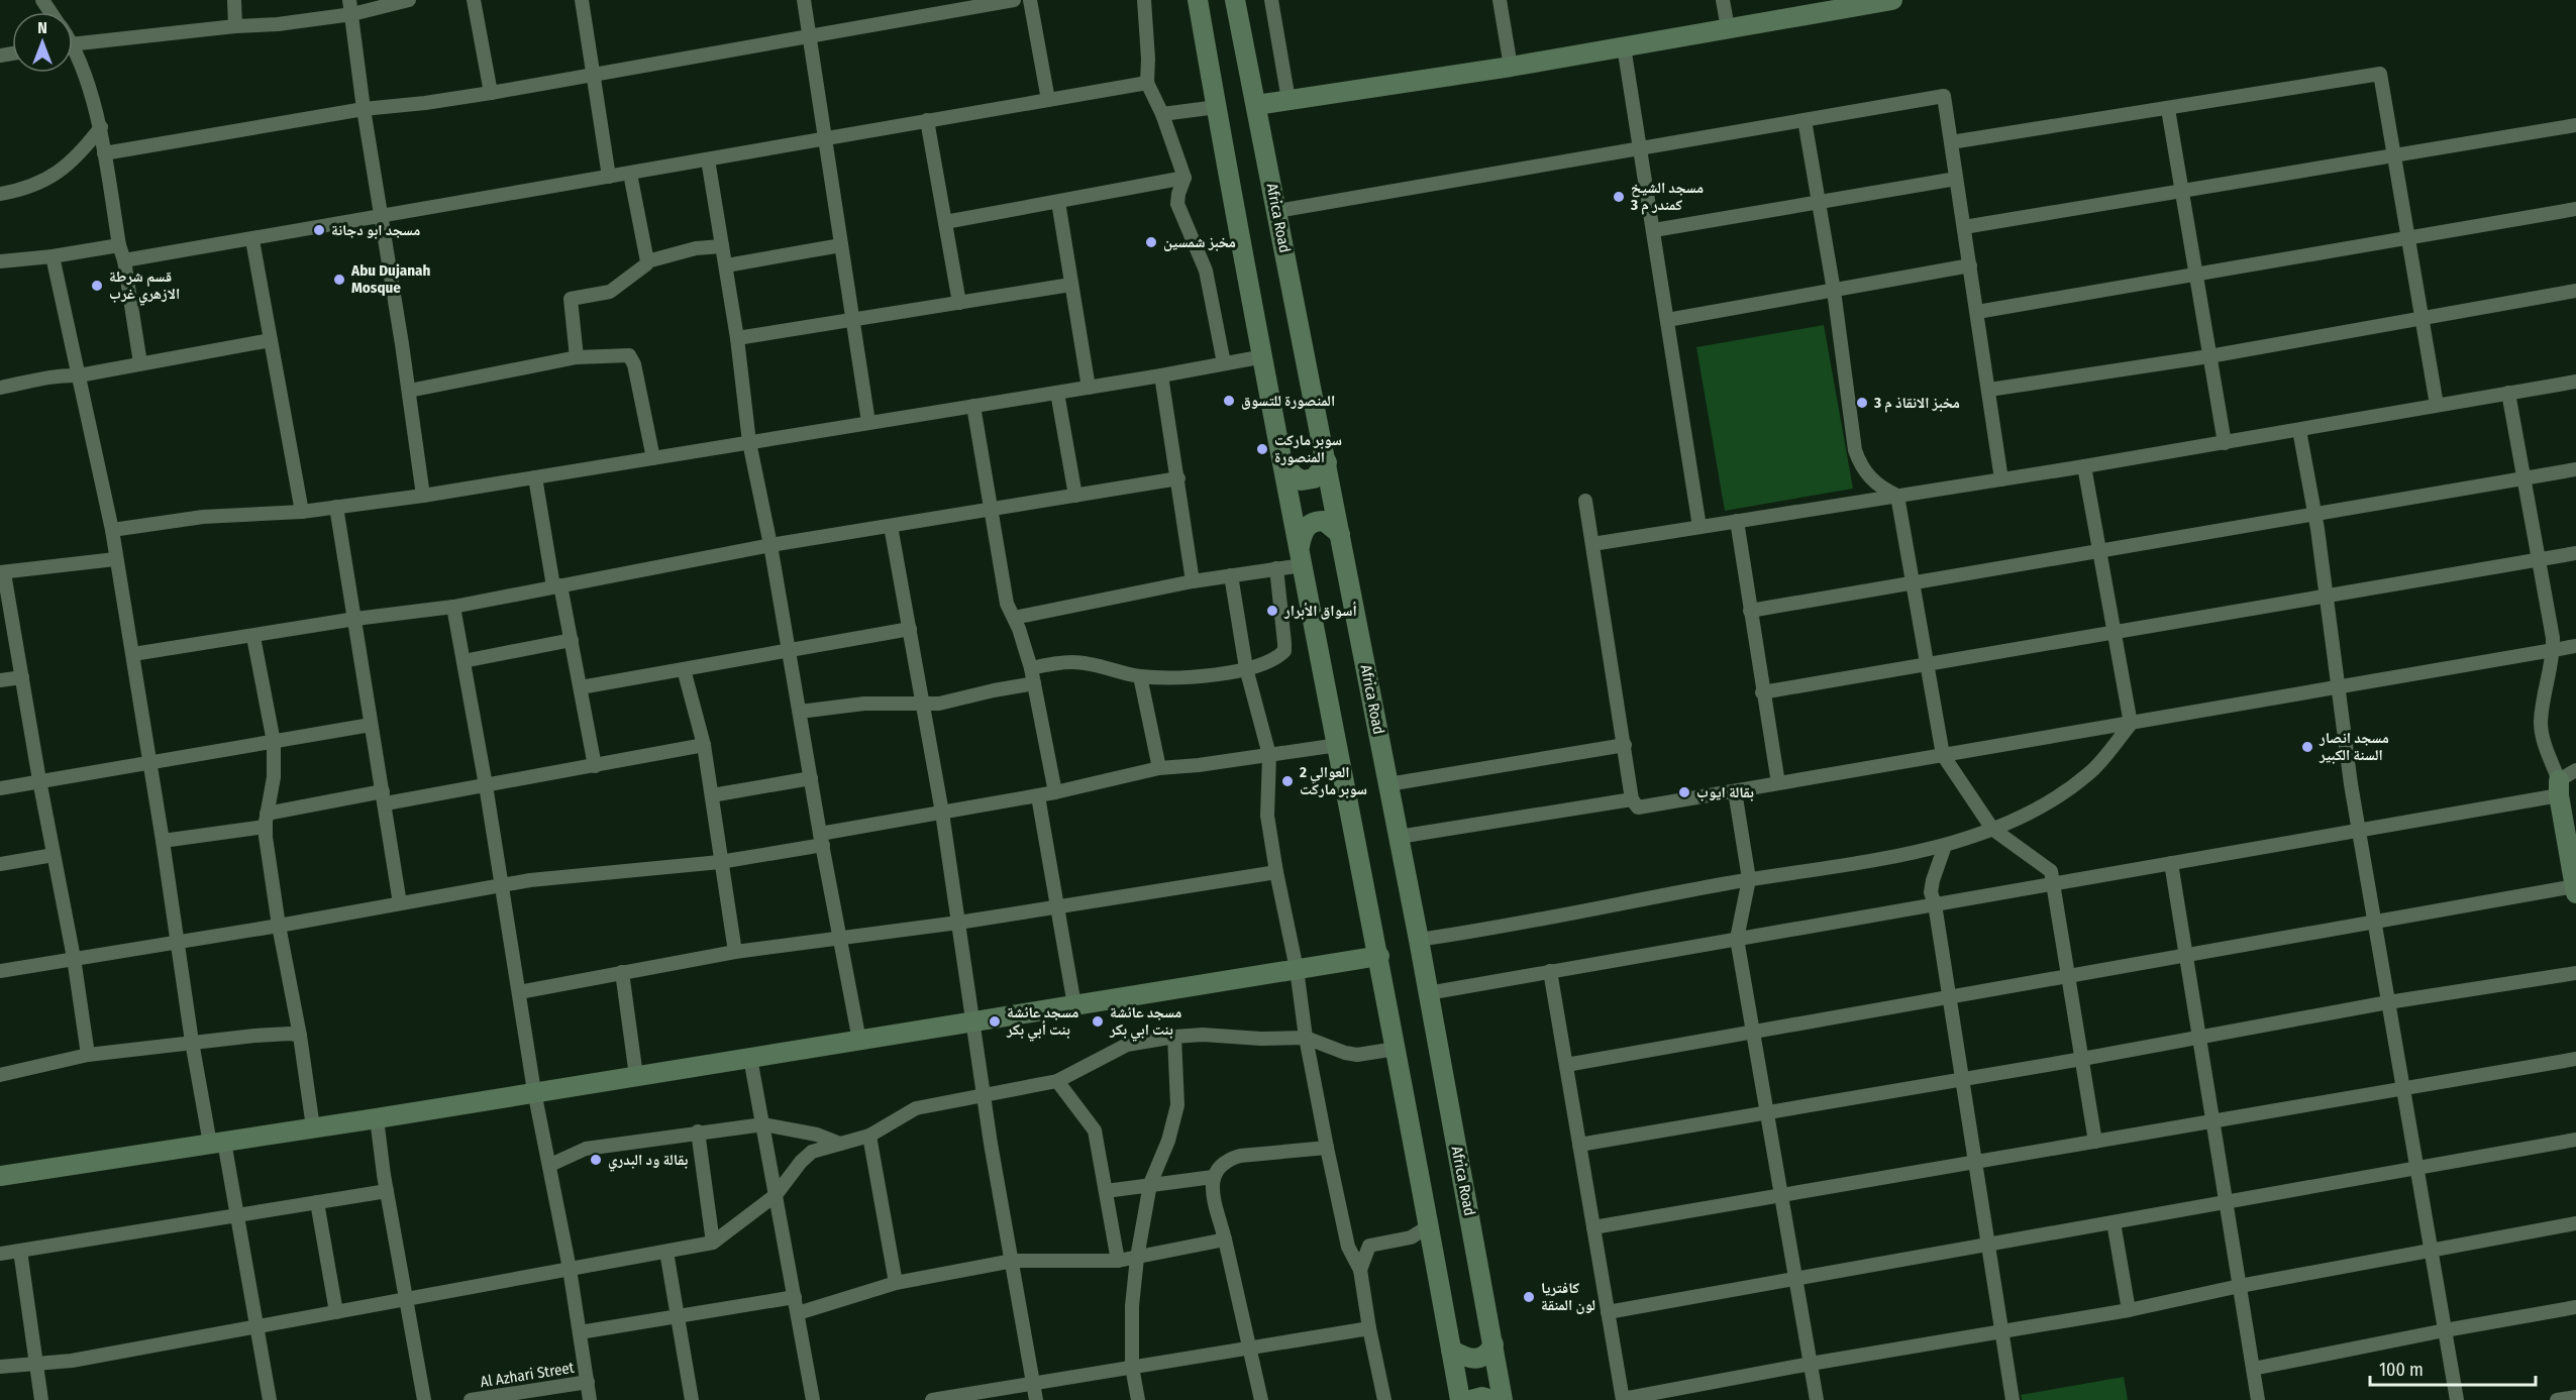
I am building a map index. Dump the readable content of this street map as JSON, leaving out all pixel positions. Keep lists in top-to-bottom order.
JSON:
{
  "streets": {
    "street": ["Africa Road", "Al Azhari Street"]
  },
  "places": [
    "مسجد الشيخ كمندر م 3",
    "مسجد ابو دجانة",
    "مخبز شمسين",
    "Abu Dujanah Mosque",
    "قسم شرطة الازهري غرب",
    "المنصورة للتسوق",
    "مخبز الانقاذ م 3",
    "سوبر ماركت المنصورة",
    "أسواق الأبرار",
    "مسجد انصار السنة الكبير",
    "العوالي 2 سوبر ماركت",
    "بقالة ايوب",
    "مسجد عائشة بنت أبي بكر",
    "مسجد عائشة بنت ابي بكر",
    "بقالة ود البدري",
    "كافتريا لون المنقة"
  ],
  "scale_bar": "100 m",
  "north": "top"
}
